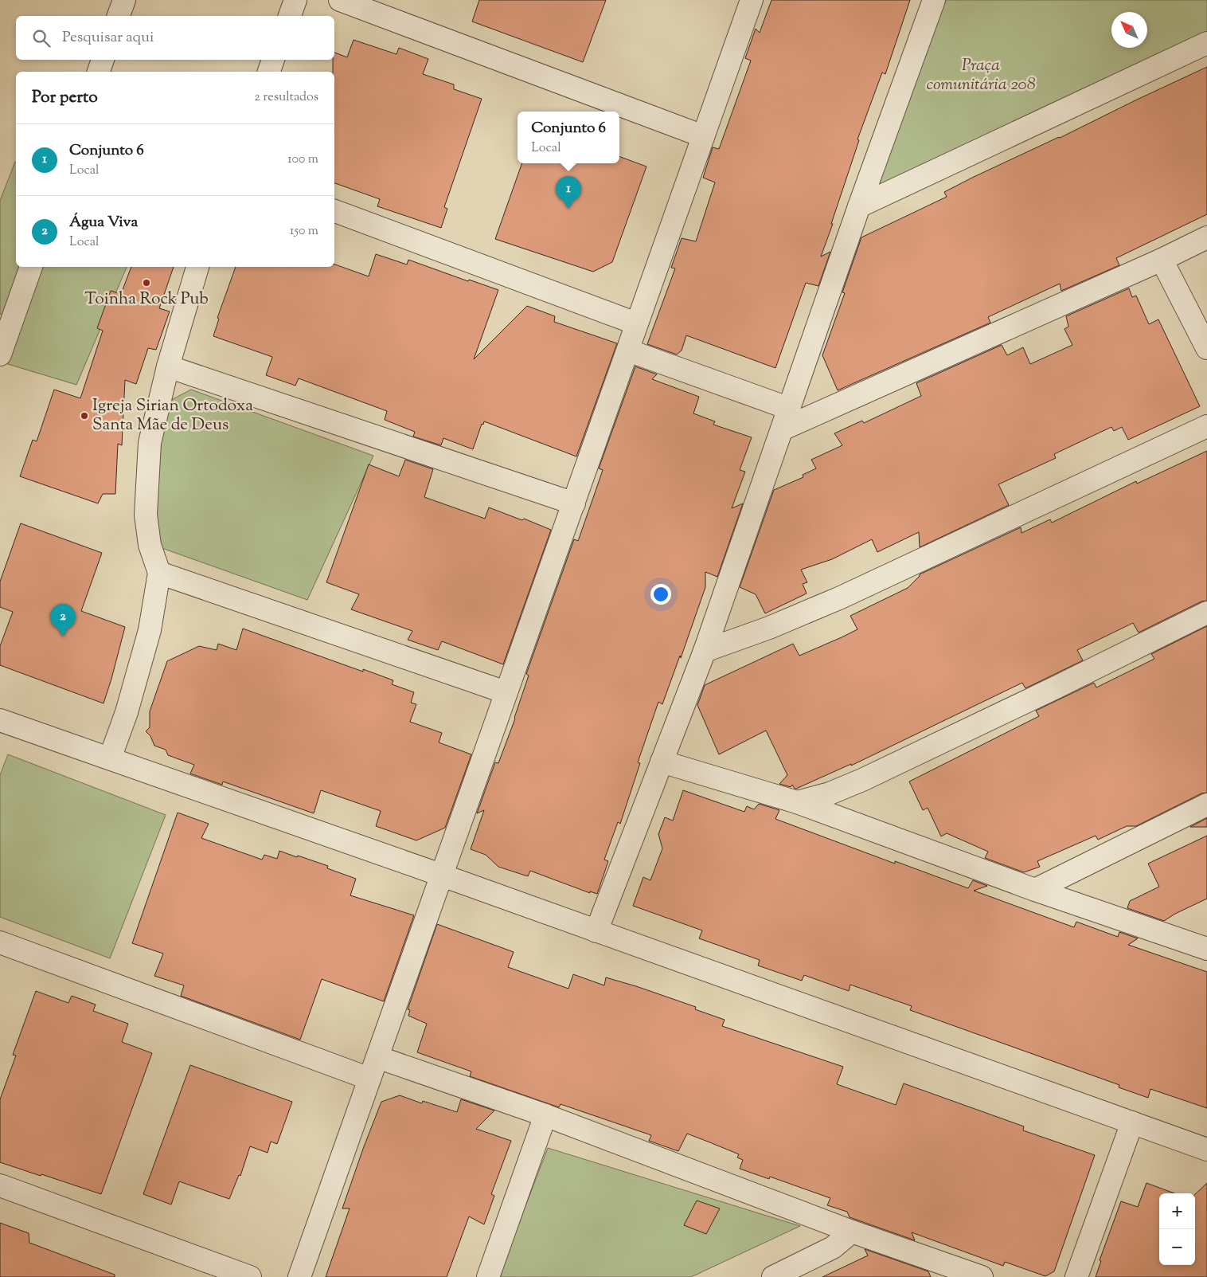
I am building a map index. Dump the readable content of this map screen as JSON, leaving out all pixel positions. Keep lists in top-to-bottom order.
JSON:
{
  "parks": ["Praça comunitária 208"],
  "places": ["Toinha Rock Pub", "Igreja Sirian Ortodoxa Santa Mãe de Deus"],
  "north": "top left",
  "page": {
    "search": "Pesquisar aqui",
    "heading": ["Por perto", "2 resultados"],
    "popup": ["Conjunto 6", "Local"],
    "list": [
      {
        "mark": "1",
        "name": "Conjunto 6",
        "note": "Local",
        "value": "100 m"
      },
      {
        "mark": "2",
        "name": "Água Viva",
        "note": "Local",
        "value": "150 m"
      }
    ],
    "pins": ["1", "2"],
    "map_buttons": ["+", "−"]
  }
}
